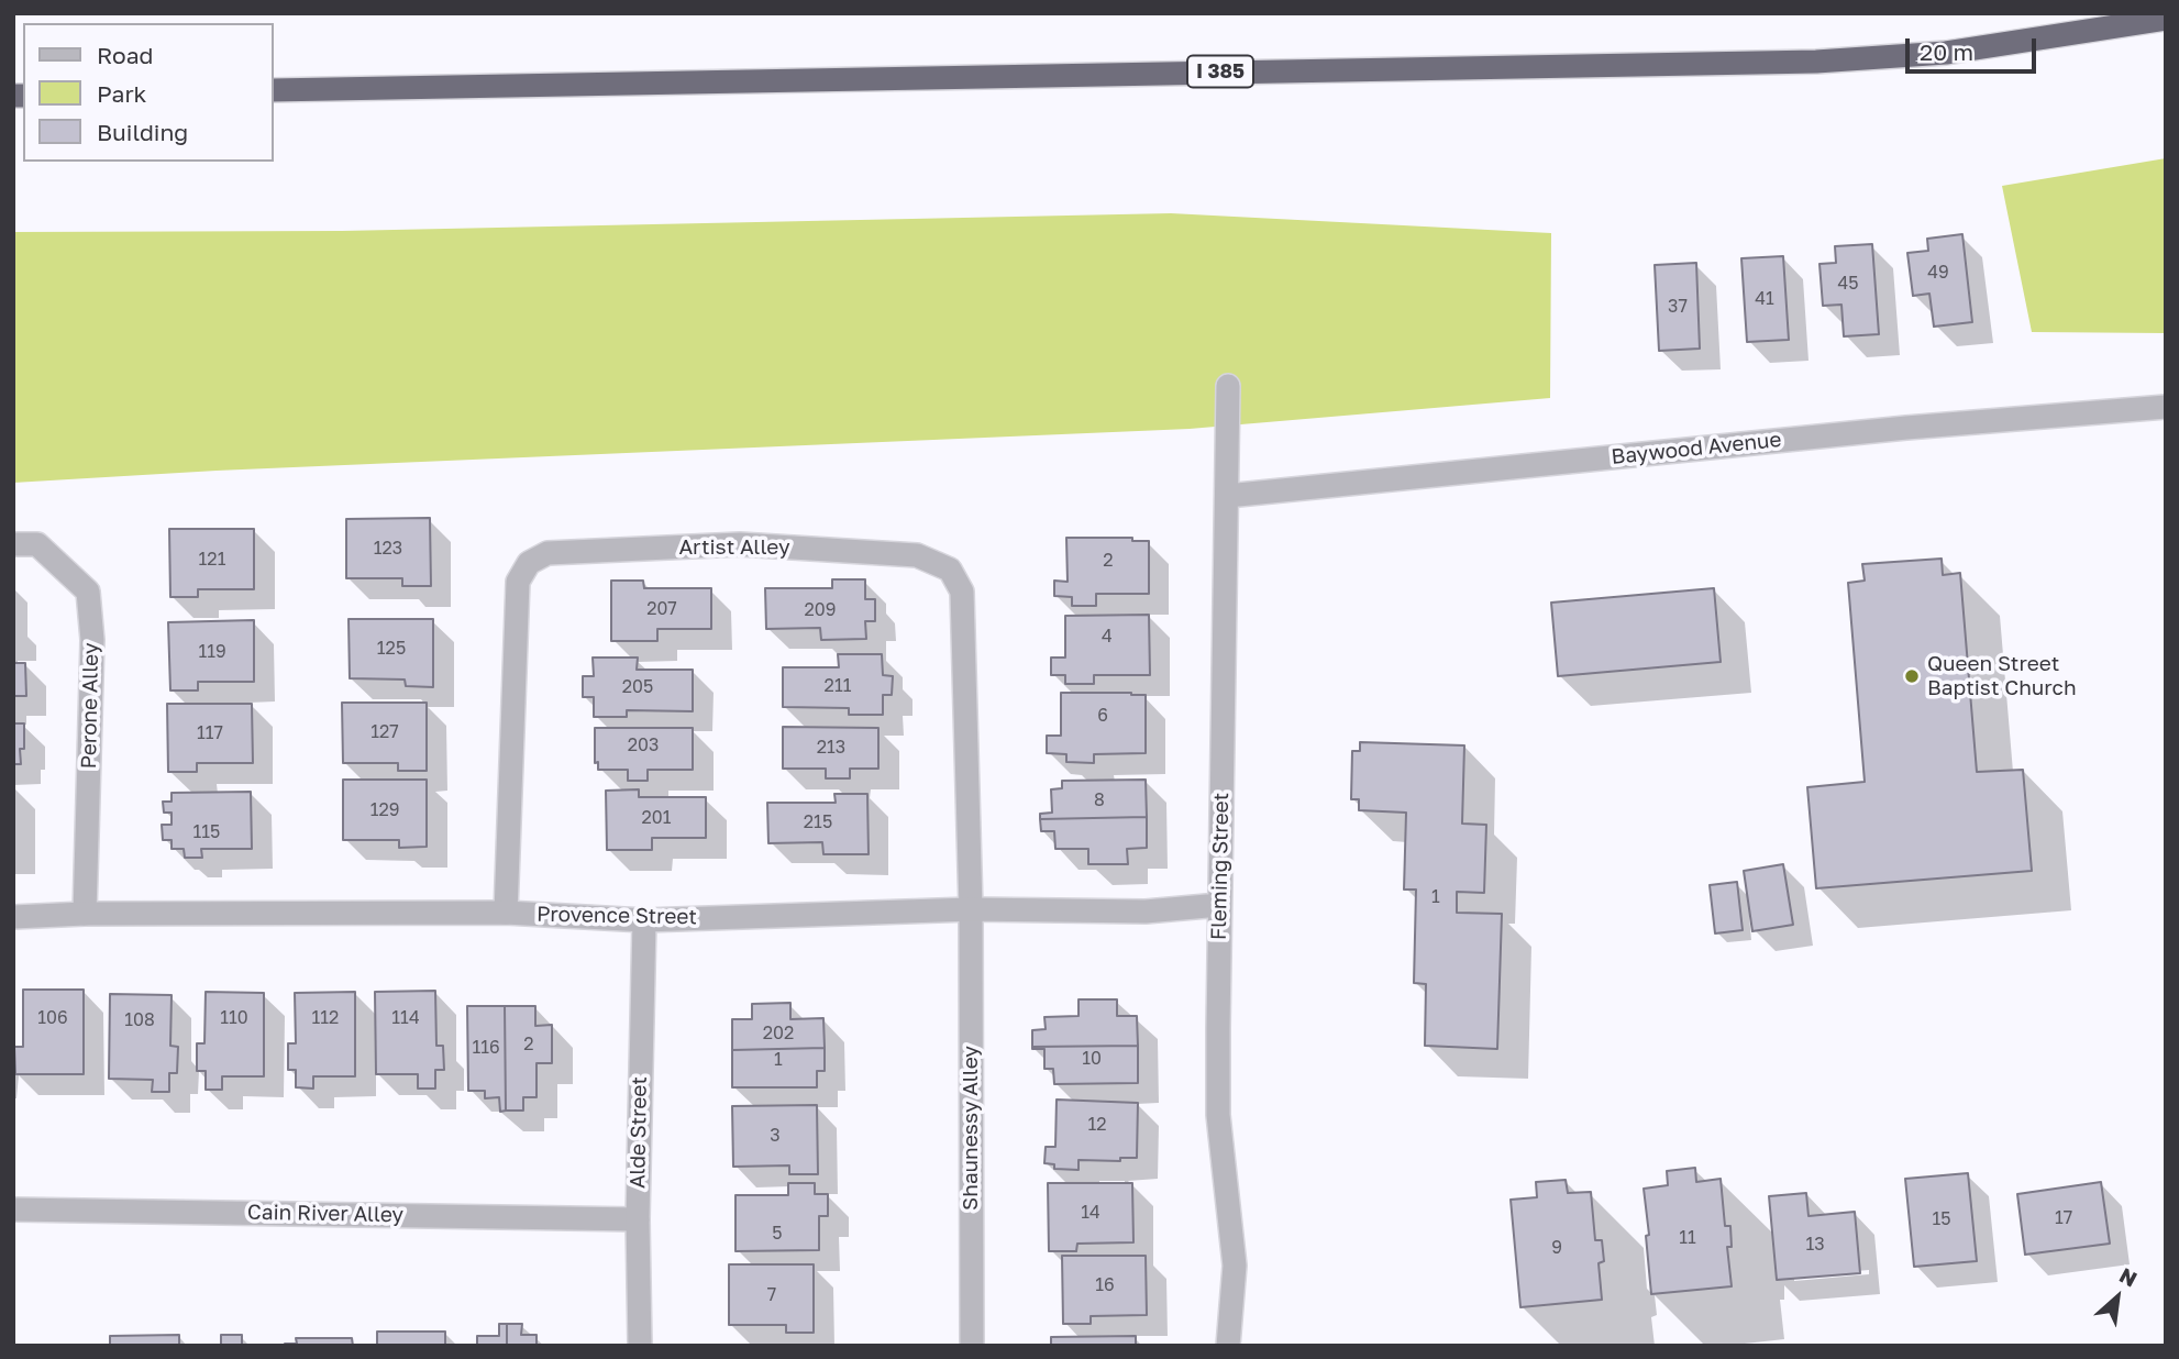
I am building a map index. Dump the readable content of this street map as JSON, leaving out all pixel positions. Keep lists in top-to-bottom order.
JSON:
{
  "streets": {
    "highway": ["I 385"],
    "street": [
      "Baywood Avenue",
      "Artist Alley",
      "Perone Alley",
      "Fleming Street",
      "Provence Street",
      "Shaunessy Alley",
      "Alde Street",
      "Cain River Alley"
    ]
  },
  "crossings": [
    ["Baywood Avenue", "Fleming Street"],
    ["Artist Alley", "Provence Street"],
    ["Artist Alley", "Shaunessy Alley"],
    ["Perone Alley", "Provence Street"],
    ["Fleming Street", "Provence Street"],
    ["Provence Street", "Shaunessy Alley"],
    ["Provence Street", "Alde Street"],
    ["Alde Street", "Cain River Alley"]
  ],
  "places": ["Queen Street Baptist Church"],
  "house_numbers": [
    "49",
    "45",
    "41",
    "37",
    "123",
    "121",
    "2",
    "207",
    "209",
    "4",
    "125",
    "119",
    "211",
    "205",
    "6",
    "127",
    "117",
    "203",
    "213",
    "8",
    "129",
    "201",
    "215",
    "115",
    "1",
    "106",
    "110",
    "112",
    "114",
    "108",
    "202",
    "2",
    "116",
    "10",
    "1",
    "12",
    "3",
    "14",
    "17",
    "15",
    "5",
    "11",
    "13",
    "9",
    "16",
    "7"
  ],
  "legend": ["Road", "Park", "Building"],
  "scale_bar": "20 m",
  "north": "top right"
}
